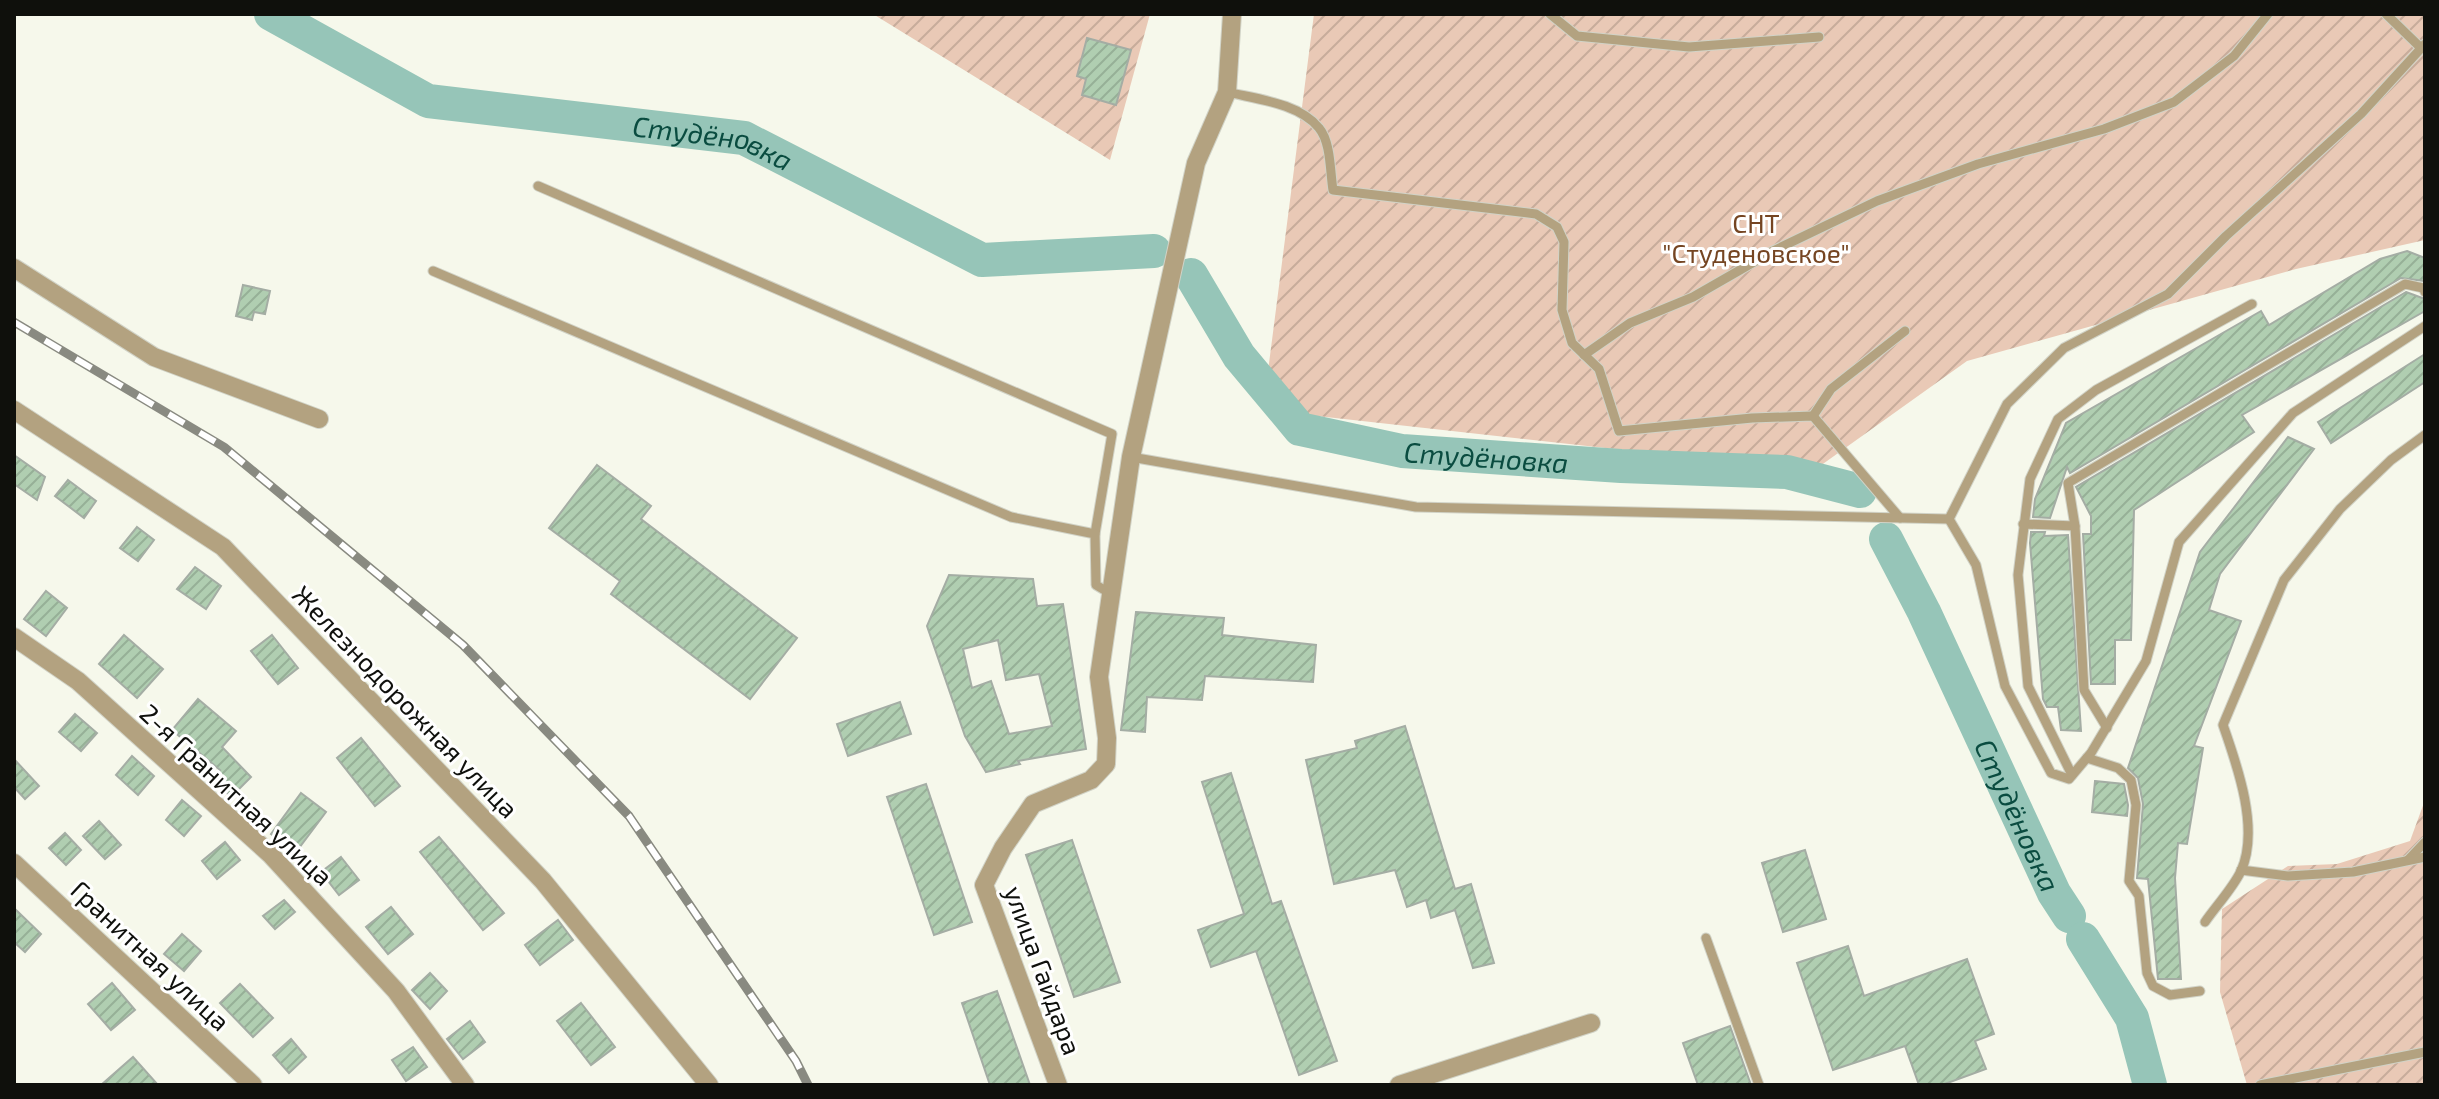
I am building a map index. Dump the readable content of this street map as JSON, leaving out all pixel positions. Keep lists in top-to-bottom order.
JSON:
{
  "streets": {
    "street": [
      "Железнодорожная улица",
      "2-я Гранитная улица",
      "Гранитная улица",
      "улица Гайдара"
    ]
  },
  "water": ["Студёновка"],
  "parks": ["СНТ \"Студеновское\""]
}
